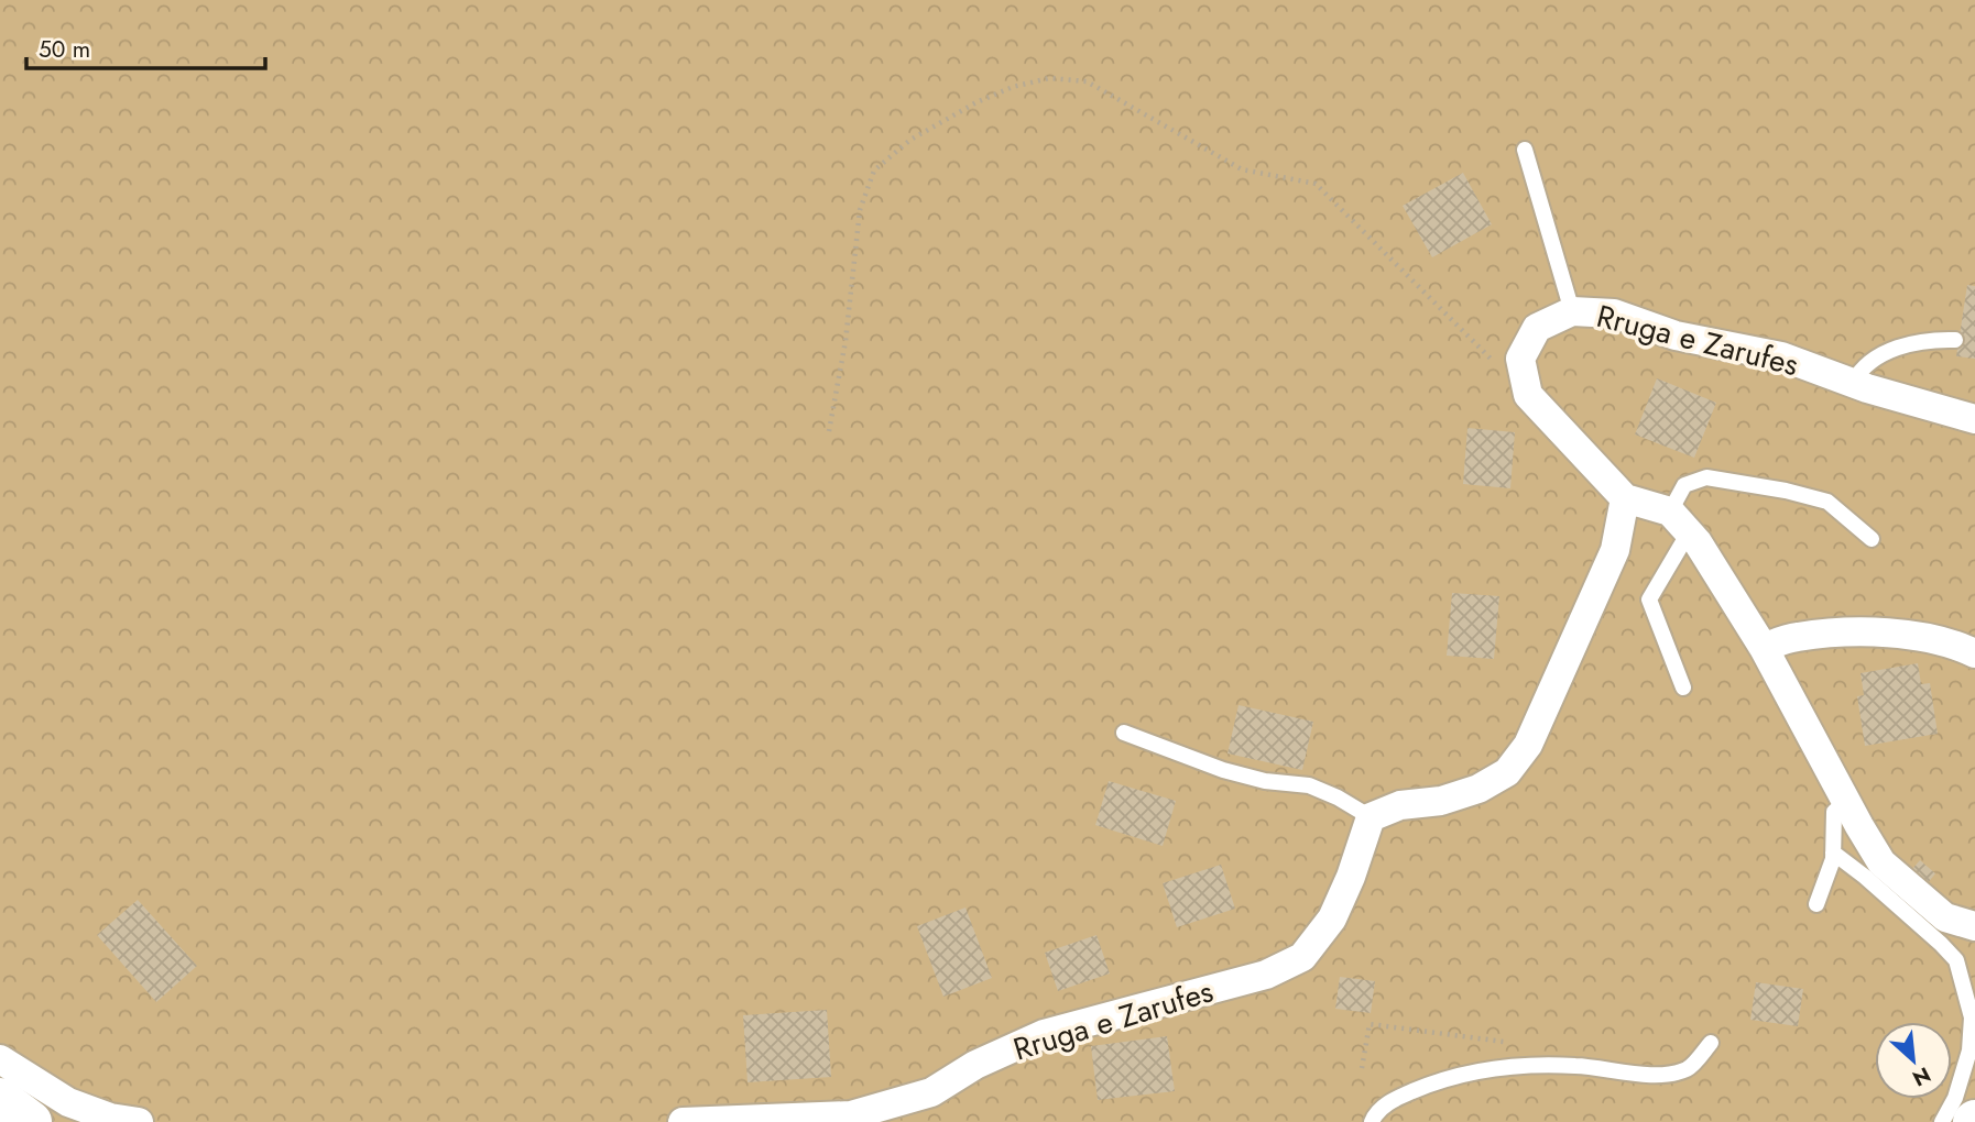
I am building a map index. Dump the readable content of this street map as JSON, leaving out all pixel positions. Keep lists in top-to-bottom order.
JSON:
{
  "streets": {
    "street": ["Rruga e Zarufes"]
  },
  "scale_bar": "50 m",
  "north": "bottom right"
}
